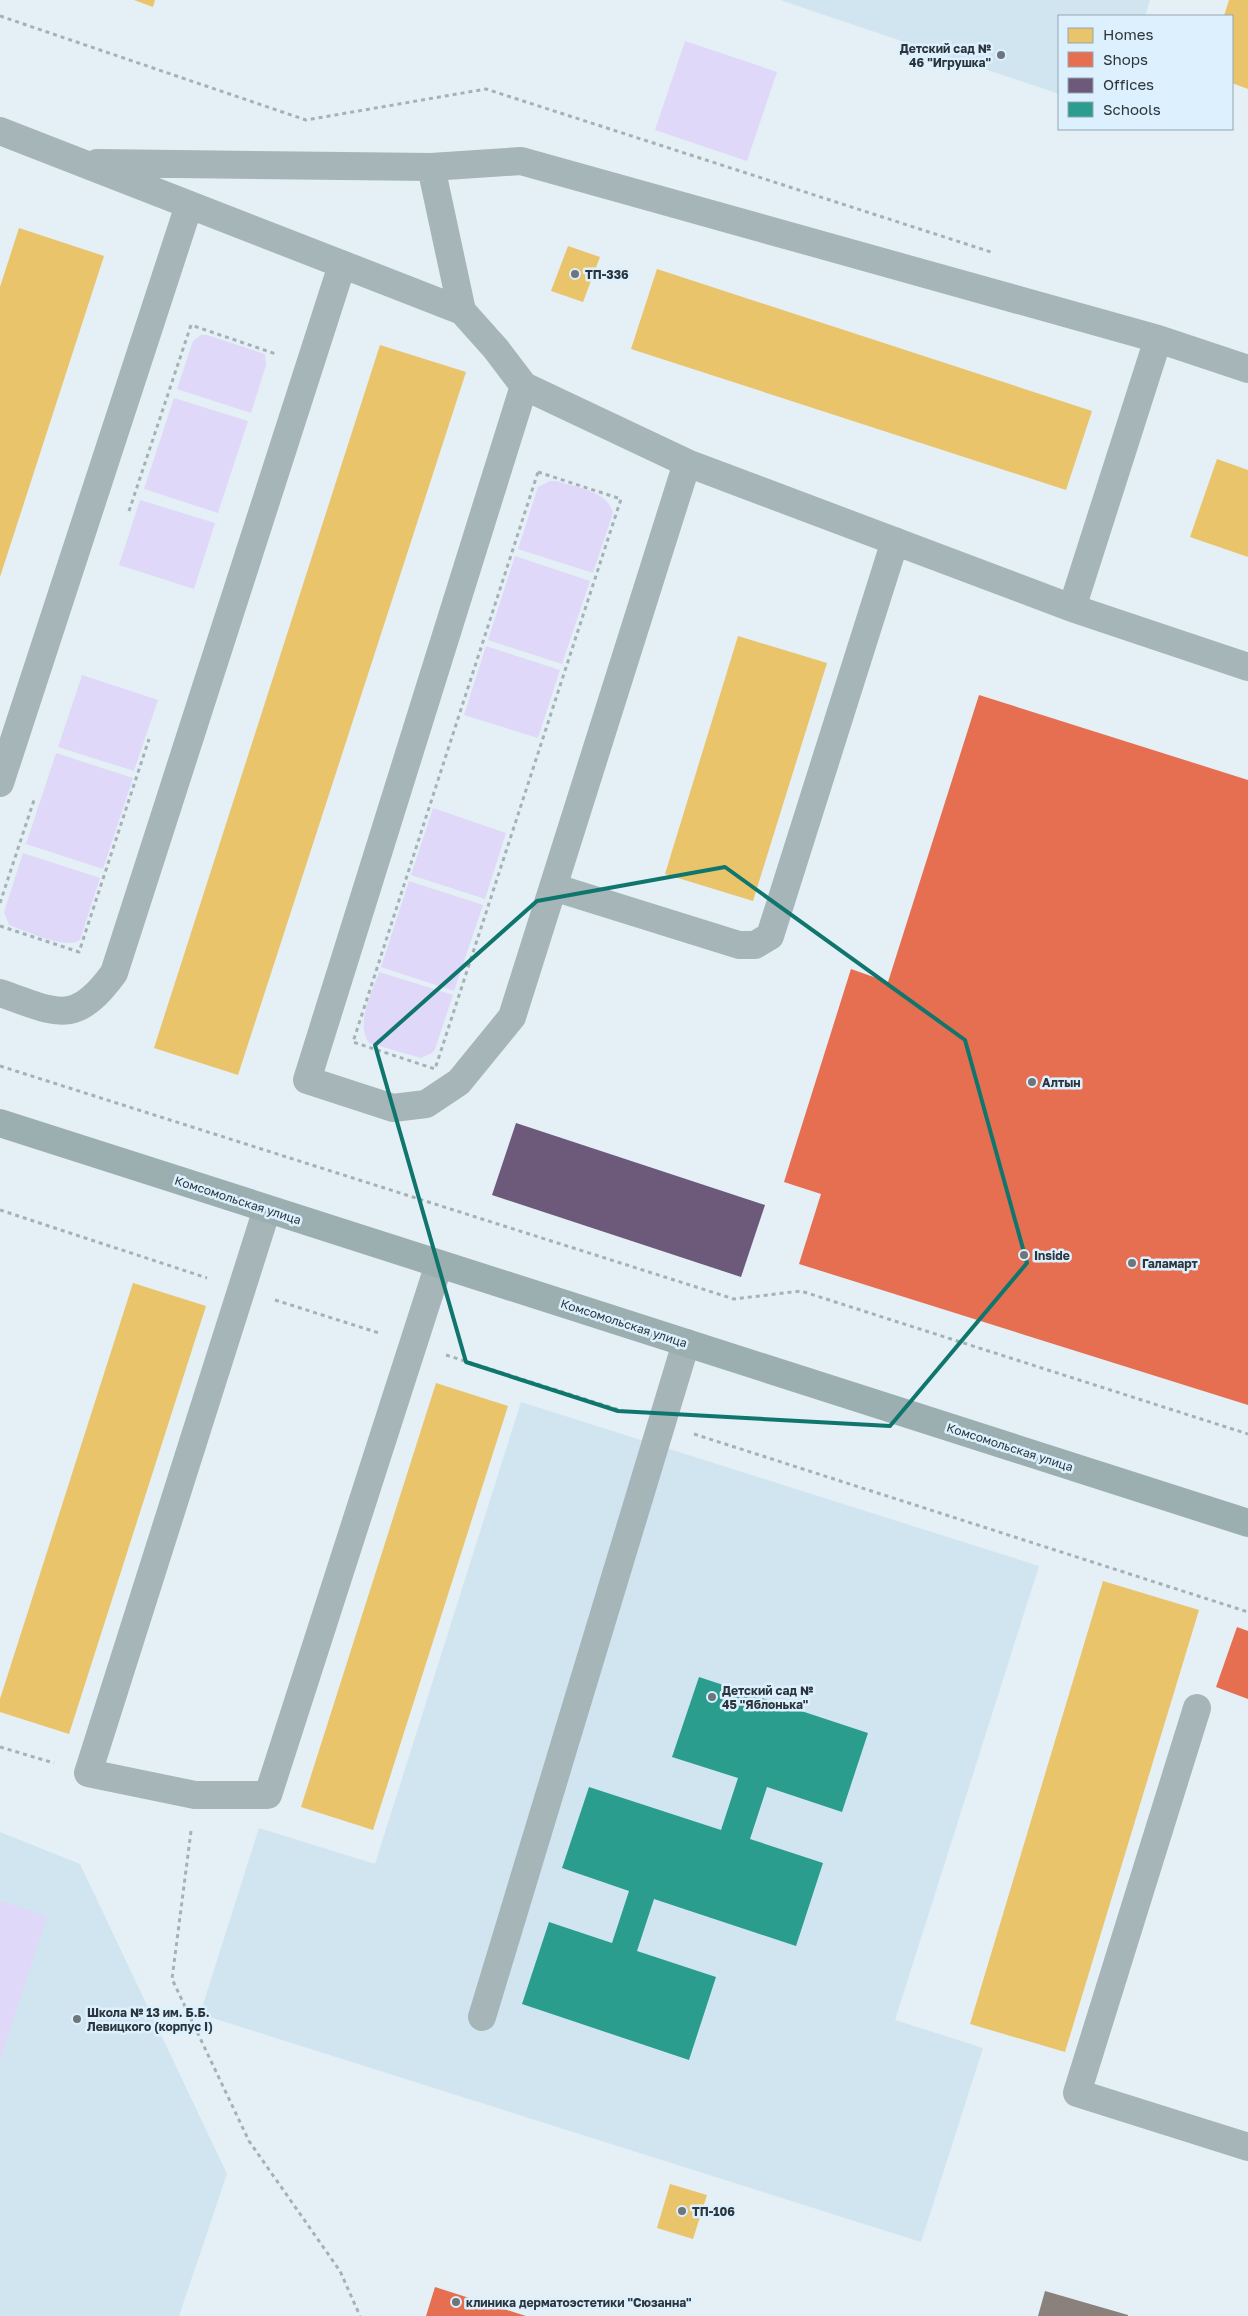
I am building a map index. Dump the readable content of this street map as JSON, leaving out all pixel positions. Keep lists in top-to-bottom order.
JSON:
{
  "streets": {
    "main road": ["Комсомольская улица"]
  },
  "places": [
    "Детский сад № 46 \"Игрушка\"",
    "ТП-336",
    "Алтын",
    "Inside",
    "Галамарт",
    "Детский сад № 45 \"Яблонька\"",
    "Школа № 13 им. Б.Б. Левицкого (корпус I)",
    "ТП-106",
    "клиника дерматоэстетики \"Сюзанна\""
  ],
  "legend": [
    "Homes",
    "Shops",
    "Offices",
    "Schools"
  ]
}
